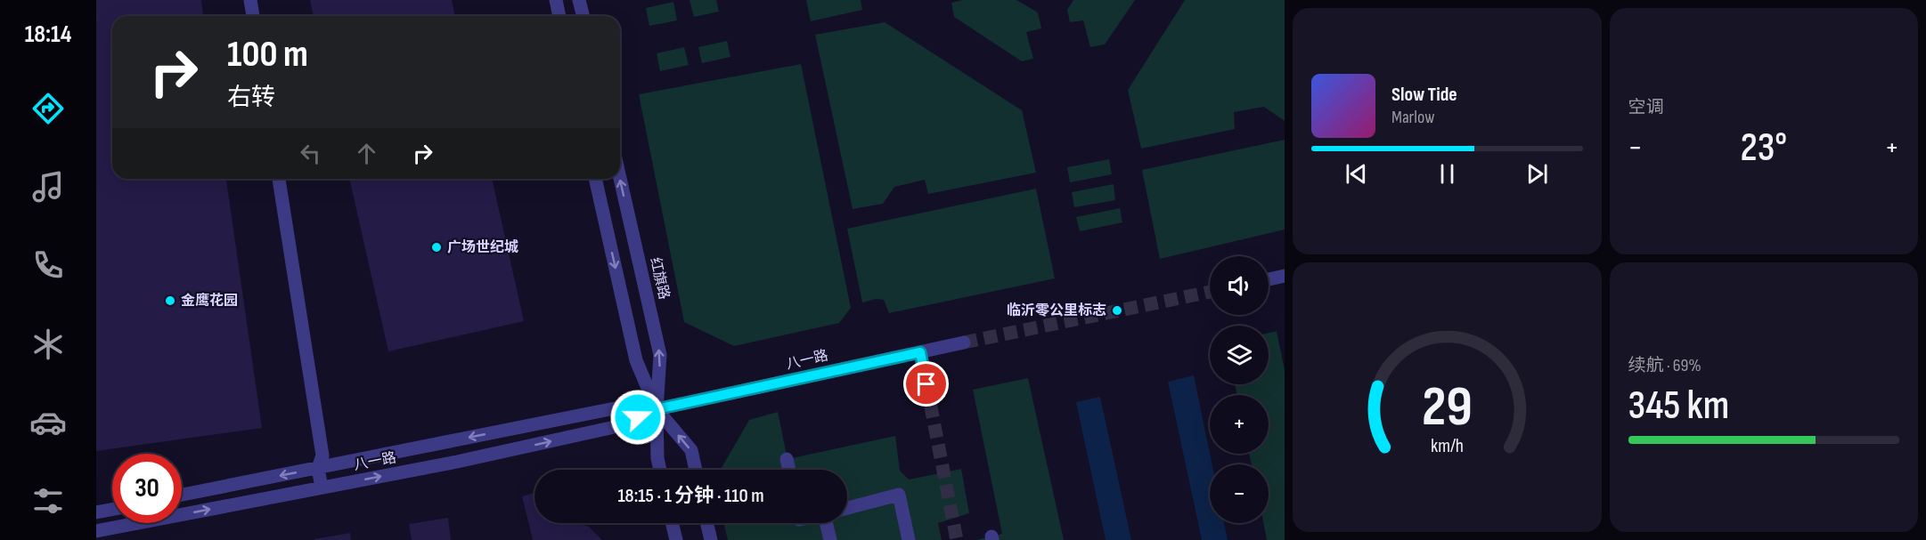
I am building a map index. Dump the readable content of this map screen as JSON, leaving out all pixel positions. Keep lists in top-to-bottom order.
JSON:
{
  "streets": {
    "street": ["红旗路", "八一路"]
  },
  "crossings": [
    ["红旗路", "八一路"]
  ],
  "places": ["广场世纪城", "金鹰花园", "临沂零公里标志"],
  "page": {
    "tabs": "18:14",
    "tile": [
      "空调",
      ["续航 · 69%", "345 km"]
    ],
    "turn": ["100 m", "右转"],
    "song": ["Slow Tide", "Marlow"],
    "heat": ["−", "23°", "+"],
    "map_buttons": ["+", "−"],
    "limit": "30",
    "trip": "18:15 · 1 分钟 · 110 m",
    "gauge": ["29", "km/h"]
  }
}
